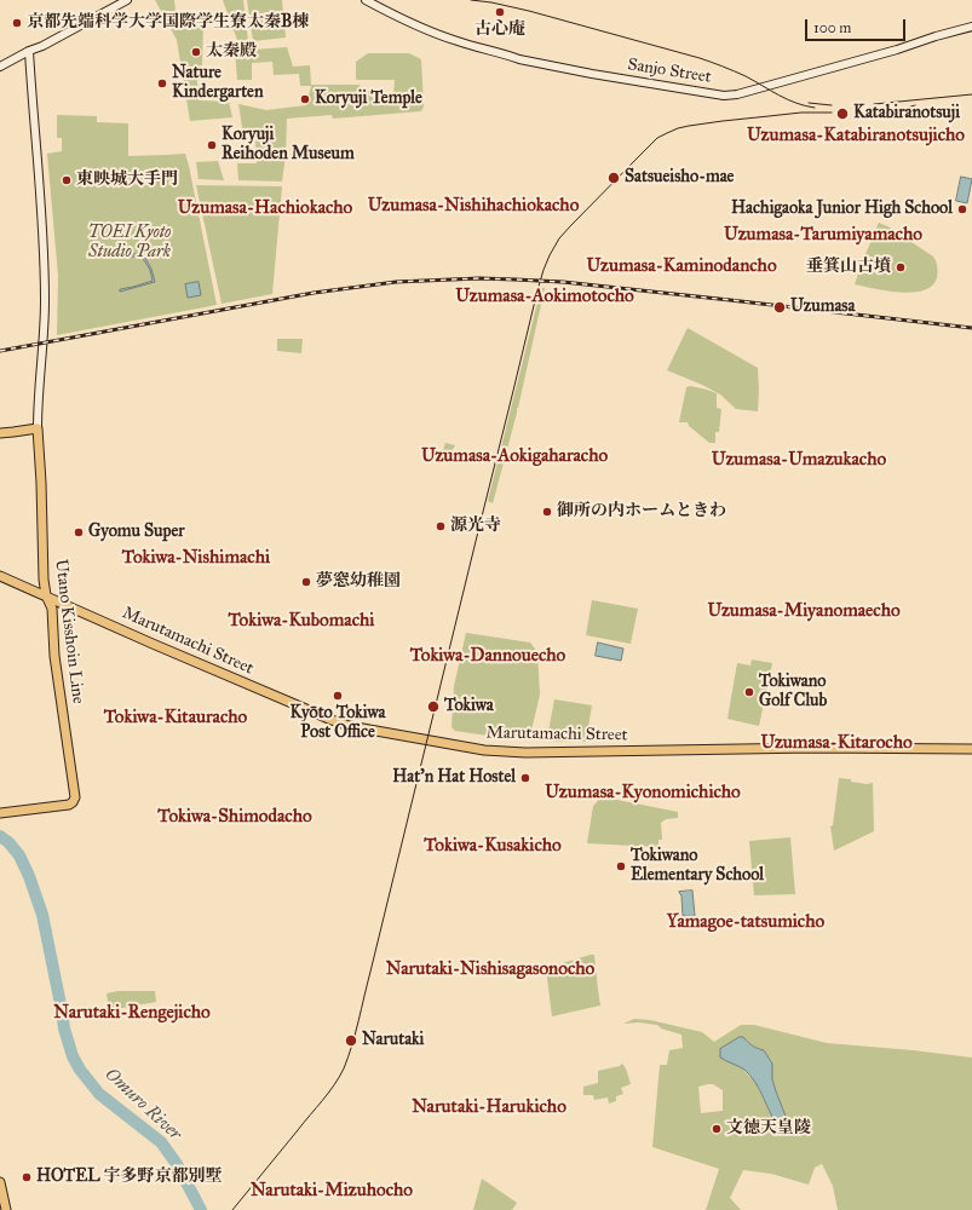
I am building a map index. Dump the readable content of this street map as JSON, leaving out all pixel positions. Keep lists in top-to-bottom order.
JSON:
{
  "streets": {
    "main road": ["Sanjo Street", "Utano Kisshoin Line", "Marutamachi Street"]
  },
  "crossings": [
    ["Utano Kisshoin Line", "Marutamachi Street"]
  ],
  "districts": [
    "Uzumasa-Katabiranotsujicho",
    "Uzumasa-Nishihachiokacho",
    "Uzumasa-Hachiokacho",
    "Uzumasa-Tarumiyamacho",
    "Uzumasa-Kaminodancho",
    "Uzumasa-Aokimotocho",
    "Uzumasa-Aokigaharacho",
    "Uzumasa-Umazukacho",
    "Tokiwa-Nishimachi",
    "Uzumasa-Miyanomaecho",
    "Tokiwa-Kubomachi",
    "Tokiwa-Dannouecho",
    "Tokiwa-Kitauracho",
    "Uzumasa-Kitarocho",
    "Uzumasa-Kyonomichicho",
    "Tokiwa-Shimodacho",
    "Tokiwa-Kusakicho",
    "Yamagoe-tatsumicho",
    "Narutaki-Nishisagasonocho",
    "Narutaki-Rengejicho",
    "Narutaki-Harukicho",
    "Narutaki-Mizuhocho"
  ],
  "water": ["Omuro River"],
  "parks": ["TOEI Kyoto Studio Park"],
  "places": [
    "古心庵",
    "京都先端科学大学国際学生寮太秦B棟",
    "太秦殿",
    "Nature Kindergarten",
    "Koryuji Temple",
    "Katabiranotsuji",
    "Koryuji Reihoden Museum",
    "Satsueisho-mae",
    "東映城大手門",
    "Hachigaoka Junior High School",
    "垂箕山古墳",
    "Uzumasa",
    "御所の内ホームときわ",
    "源光寺",
    "Gyomu Super",
    "夢窓幼稚園",
    "Tokiwano Golf Club",
    "Kyōto Tokiwa Post Office",
    "Tokiwa",
    "Hat'n Hat Hostel",
    "Tokiwano Elementary School",
    "Narutaki",
    "文徳天皇陵",
    "HOTEL 宇多野京都別墅"
  ],
  "scale_bar": "100 m"
}
